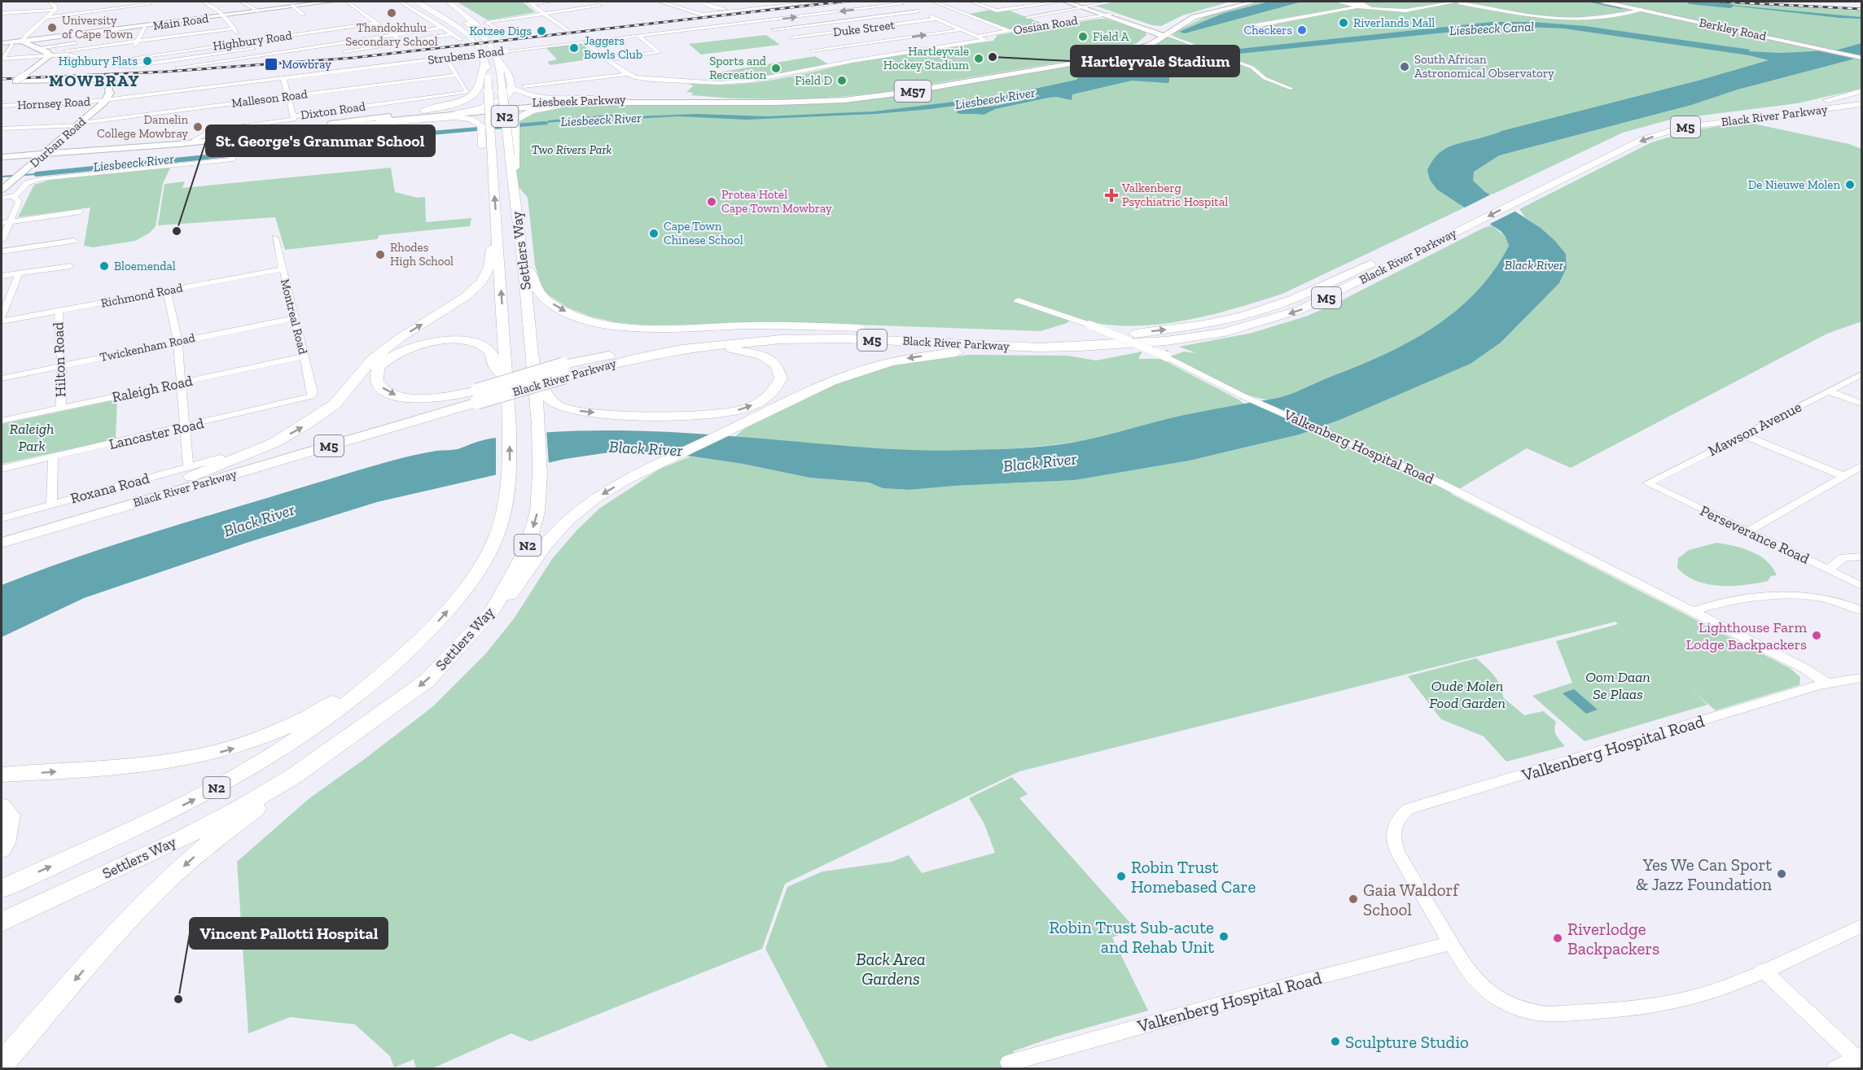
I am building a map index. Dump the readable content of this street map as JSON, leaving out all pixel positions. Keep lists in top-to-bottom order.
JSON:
{
  "streets": {
    "highway": [
      "Black River Parkway",
      "N2",
      "M5",
      "Settlers Way"
    ],
    "main road": [
      "Main Road",
      "Berkley Road",
      "M57",
      "Liesbeek Parkway",
      "Durban Road"
    ],
    "street": [
      "Ossian Road",
      "Duke Street",
      "Highbury Road",
      "Strubens Road",
      "Malleson Road",
      "Hornsey Road",
      "Dixton Road",
      "Richmond Road",
      "Montreal Road",
      "Twickenham Road",
      "Hilton Road",
      "Raleigh Road",
      "Mawson Avenue",
      "Lancaster Road",
      "Valkenberg Hospital Road",
      "Roxana Road",
      "Perseverance Road"
    ]
  },
  "crossings": [
    ["Strubens Road", "Hornsey Road"],
    ["Strubens Road", "Durban Road"],
    ["Malleson Road", "Dixton Road"],
    ["Malleson Road", "Durban Road"],
    ["Liesbeek Parkway", "Dixton Road"],
    ["Liesbeek Parkway", "Durban Road"],
    ["Hornsey Road", "Durban Road"],
    ["Black River Parkway", "Roxana Road"],
    ["Richmond Road", "Montreal Road"],
    ["Richmond Road", "Hilton Road"],
    ["Montreal Road", "Twickenham Road"],
    ["Montreal Road", "Raleigh Road"],
    ["Montreal Road", "Lancaster Road"],
    ["Twickenham Road", "Hilton Road"],
    ["Hilton Road", "Raleigh Road"],
    ["Mawson Avenue", "Perseverance Road"]
  ],
  "districts": ["MOWBRAY"],
  "water": ["Liesbeeck Canal", "Liesbeeck River", "Black River"],
  "parks": [
    "Two Rivers Park",
    "Raleigh Park",
    "Oom Daan Se Plaas",
    "Oude Molen Food Garden",
    "Back Area Gardens"
  ],
  "places": {
    "other": [
      "Thandokhulu Secondary School",
      "Riverlands Mall",
      "University of Cape Town",
      "Checkers",
      "Kotzee Digs",
      "Field A",
      "Jaggers Bowls Club",
      "Hartleyvale Stadium",
      "Hartleyvale Hockey Stadium",
      "Highbury Flats",
      "South African Astronomical Observatory",
      "Sports and Recreation",
      "Field D",
      "Damelin College Mowbray",
      "De Nieuwe Molen",
      "Protea Hotel Cape Town Mowbray",
      "St. George's Grammar School",
      "Cape Town Chinese School",
      "Rhodes High School",
      "Bloemendal",
      "Lighthouse Farm Lodge Backpackers",
      "Yes We Can Sport & Jazz Foundation",
      "Robin Trust Homebased Care",
      "Gaia Waldorf School",
      "Robin Trust Sub-acute and Rehab Unit",
      "Riverlodge Backpackers",
      "Vincent Pallotti Hospital",
      "Sculpture Studio"
    ],
    "transit": ["Mowbray"],
    "health": ["Valkenberg Psychiatric Hospital"]
  }
}
